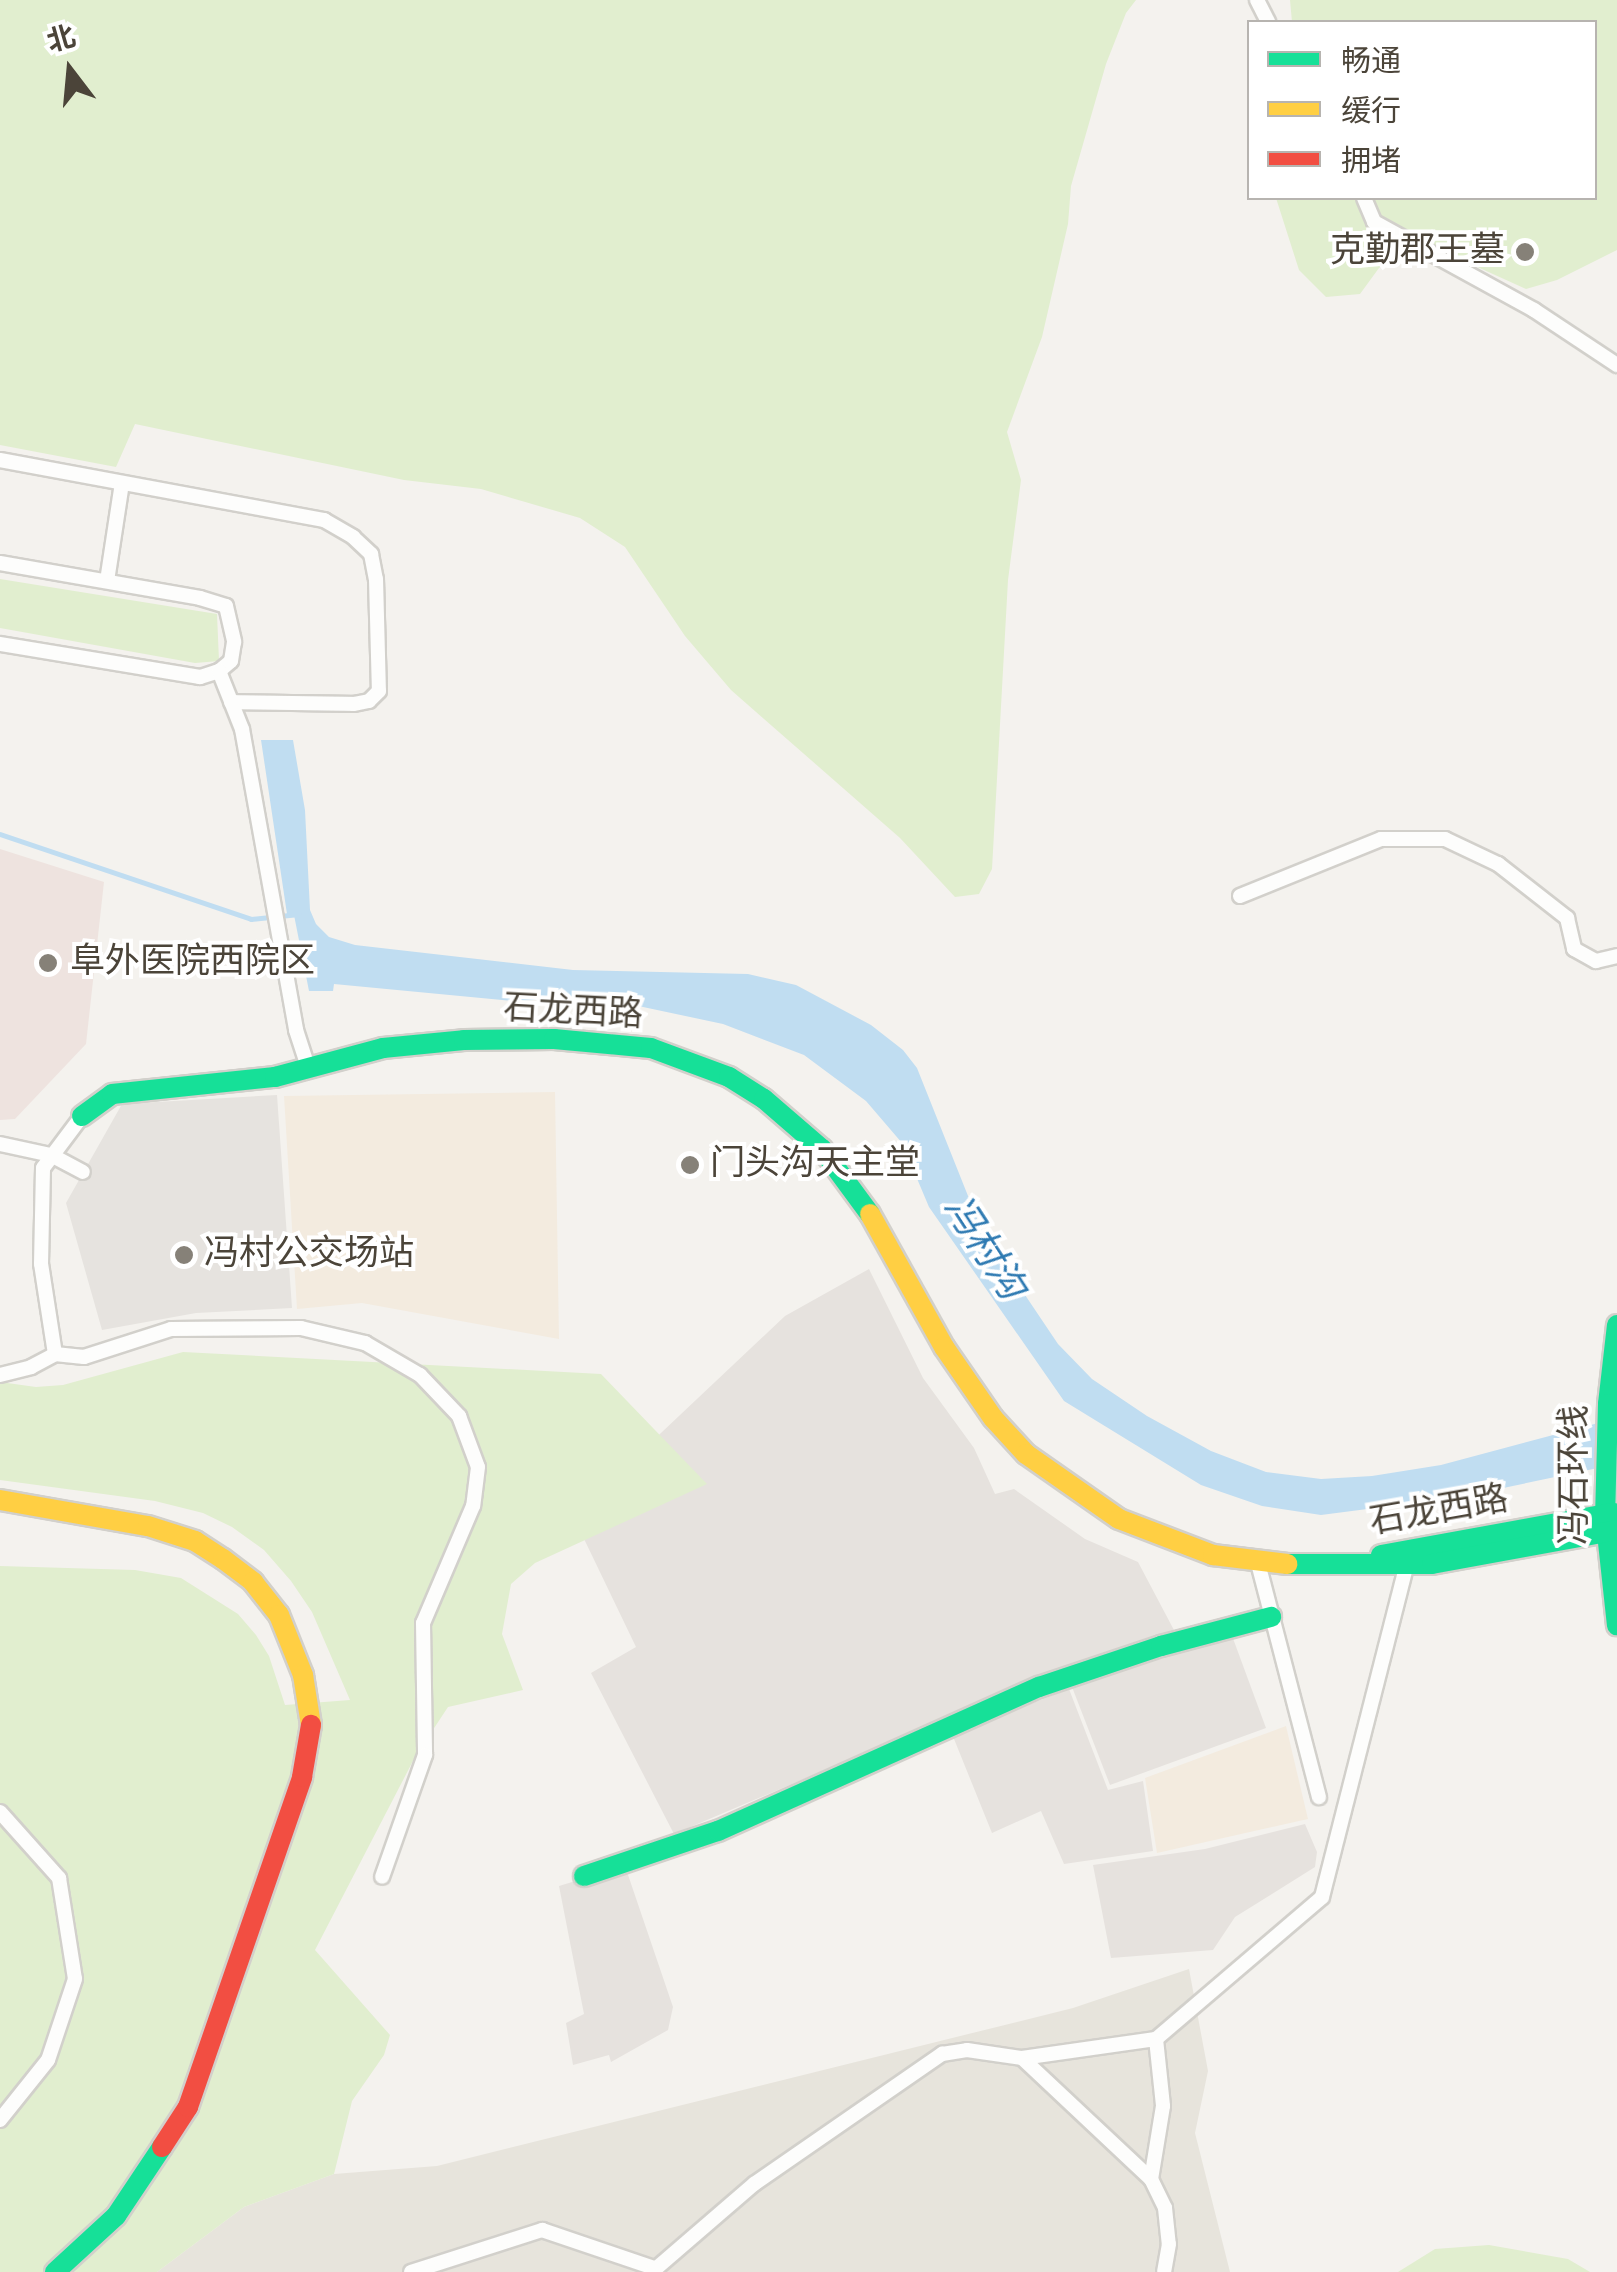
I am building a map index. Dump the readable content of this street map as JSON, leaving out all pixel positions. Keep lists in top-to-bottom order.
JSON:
{
  "streets": {
    "street": ["石龙西路", "冯石环线"]
  },
  "crossings": [
    ["石龙西路", "冯石环线"]
  ],
  "water": ["冯村沟"],
  "places": [
    "克勤郡王墓",
    "阜外医院西院区",
    "门头沟天主堂",
    "冯村公交场站"
  ],
  "legend": ["畅通", "缓行", "拥堵"],
  "north": "top"
}
